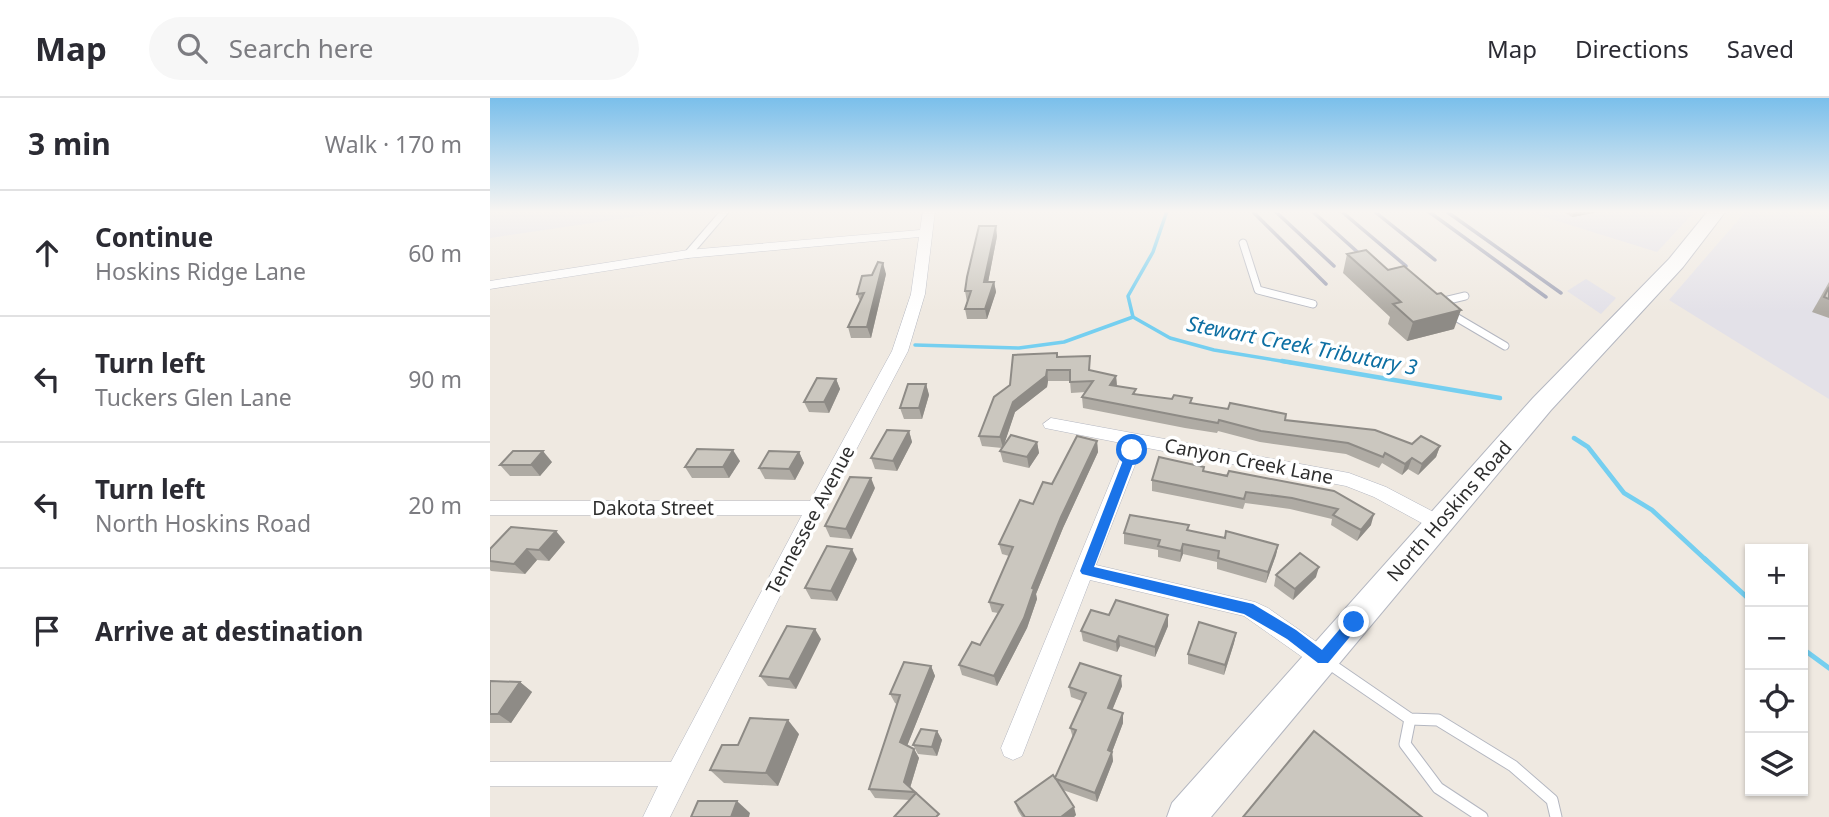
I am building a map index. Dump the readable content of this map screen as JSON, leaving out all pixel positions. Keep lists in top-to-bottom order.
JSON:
{
  "streets": {
    "street": [
      "Canyon Creek Lane",
      "Dakota Street",
      "North Hoskins Road",
      "Tennessee Avenue"
    ]
  },
  "crossings": [
    ["Canyon Creek Lane", "North Hoskins Road"],
    ["Dakota Street", "Tennessee Avenue"]
  ],
  "water": ["Stewart Creek Tributary 3"],
  "page": {
    "header": "Map",
    "search": "Search here",
    "nav": ["Map", "Directions", "Saved"],
    "heading": ["3 min", "Walk · 170 m"],
    "list": [
      ["Continue", "Hoskins Ridge Lane", "60 m"],
      ["Turn left", "Tuckers Glen Lane", "90 m"],
      ["Turn left", "North Hoskins Road", "20 m"],
      "Arrive at destination"
    ],
    "map_buttons": ["+", "−"]
  }
}
